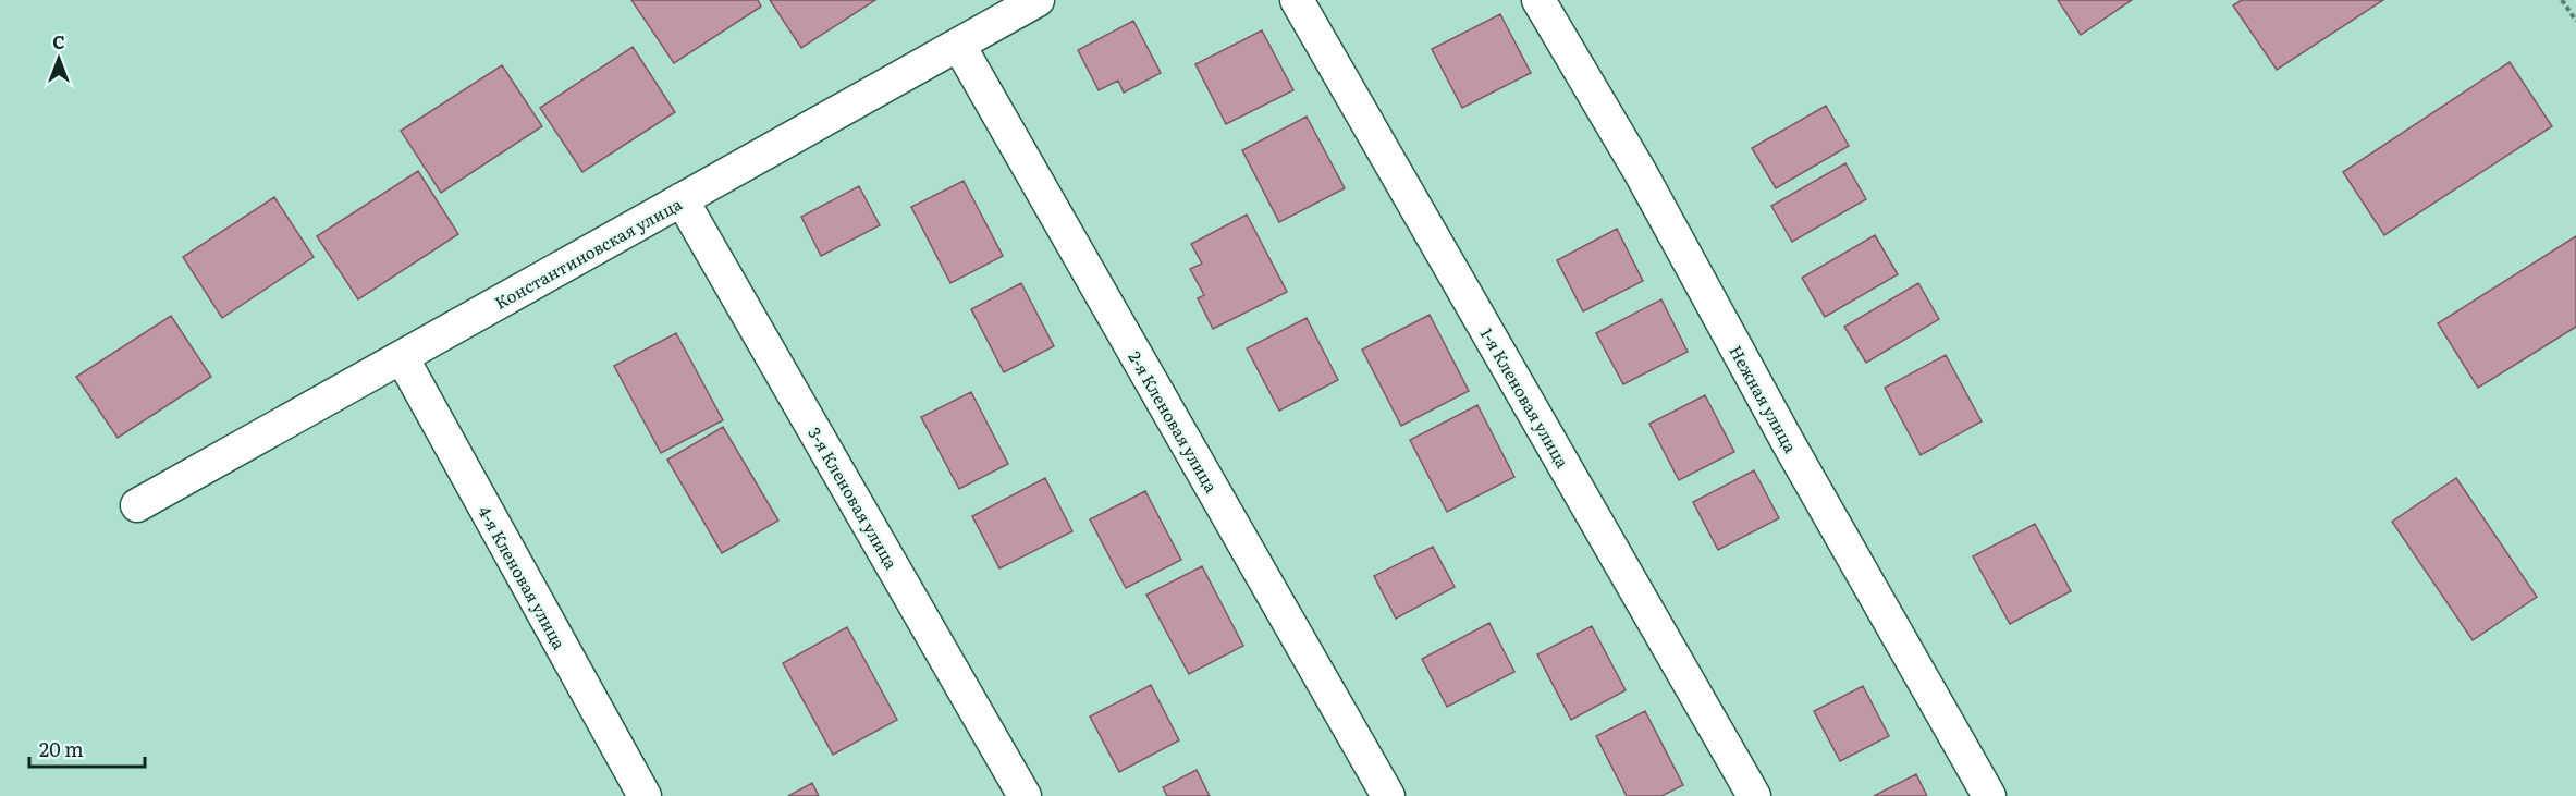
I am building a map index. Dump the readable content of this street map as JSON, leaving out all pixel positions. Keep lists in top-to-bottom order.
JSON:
{
  "streets": {
    "street": [
      "Константиновская улица",
      "1-я Кленовая улица",
      "Нежная улица",
      "2-я Кленовая улица",
      "3-я Кленовая улица",
      "4-я Кленовая улица"
    ]
  },
  "crossings": [
    ["Константиновская улица", "2-я Кленовая улица"],
    ["Константиновская улица", "3-я Кленовая улица"],
    ["Константиновская улица", "4-я Кленовая улица"]
  ],
  "scale_bar": "20 m",
  "north": "top"
}
